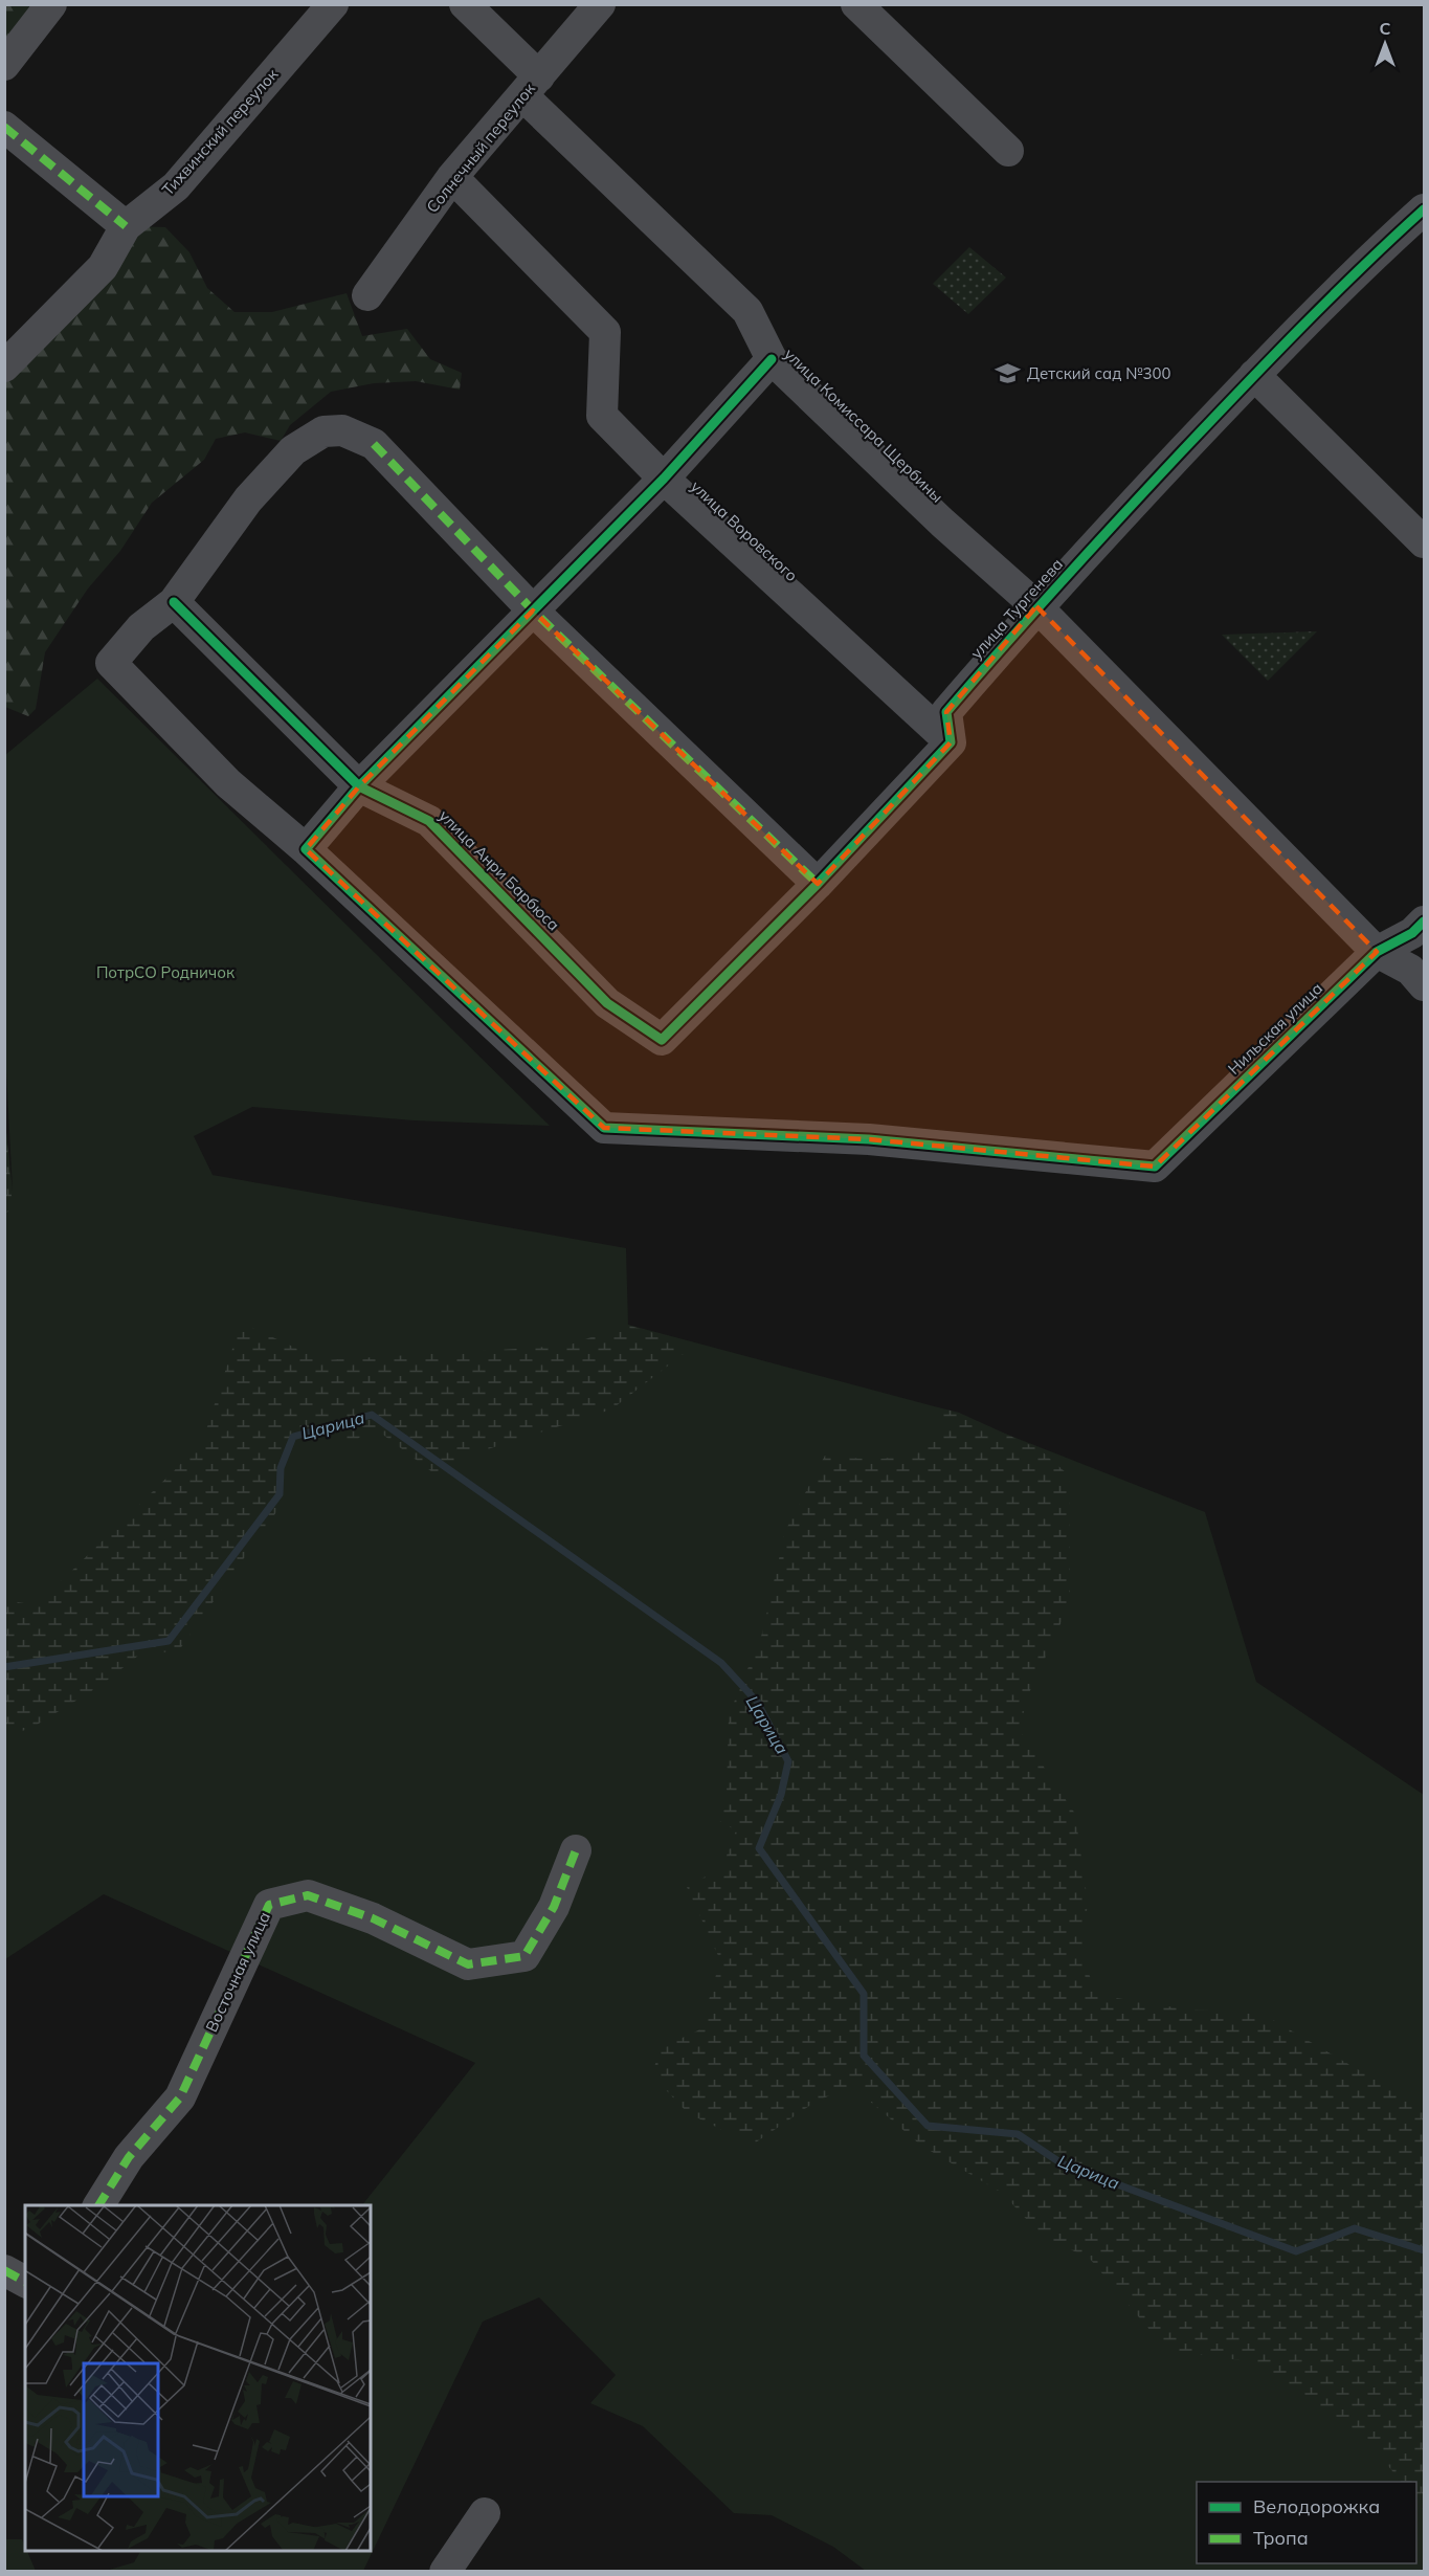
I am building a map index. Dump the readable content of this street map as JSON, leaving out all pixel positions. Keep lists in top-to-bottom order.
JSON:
{
  "streets": {
    "street": [
      "Тихвинский переулок",
      "Солнечный переулок",
      "улица Комиссара Щербины",
      "улица Воровского",
      "улица Тургенева",
      "улица Анри Барбюса",
      "Нильская улица",
      "Восточная улица"
    ]
  },
  "crossings": [
    ["Солнечный переулок", "улица Комиссара Щербины"],
    ["Солнечный переулок", "улица Воровского"],
    ["улица Комиссара Щербины", "улица Тургенева"],
    ["улица Комиссара Щербины", "Нильская улица"],
    ["улица Воровского", "улица Тургенева"]
  ],
  "water": ["Царица"],
  "parks": ["ПотрСО Родничок"],
  "places": {
    "school or university": ["Детский сад №300"]
  },
  "legend": ["Велодорожка", "Тропа"],
  "north": "top"
}
